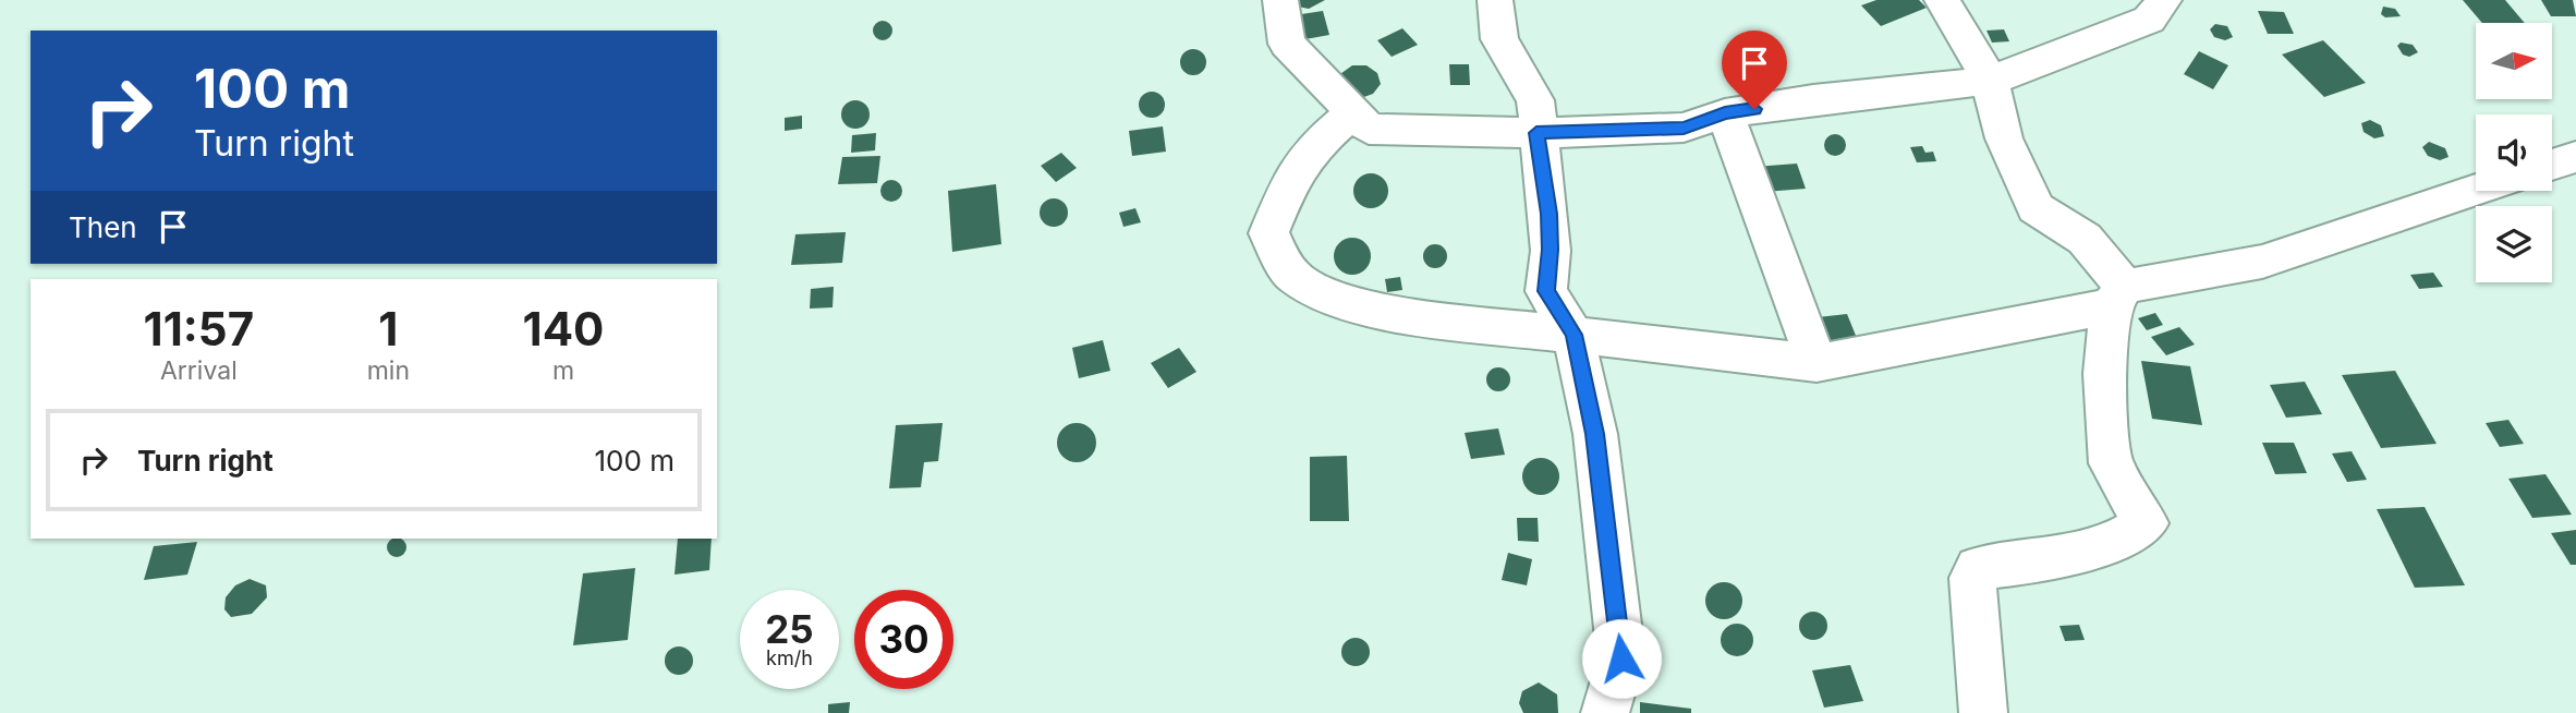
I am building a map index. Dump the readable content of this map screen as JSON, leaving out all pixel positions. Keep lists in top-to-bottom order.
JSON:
{
  "north": "right",
  "page": {
    "turn": ["100 m", "Turn right"],
    "then": "Then",
    "eta": [
      "11:57",
      "Arrival",
      "1",
      "min",
      "140",
      "m"
    ],
    "list": [
      {
        "name": "Turn right",
        "value": "100 m"
      }
    ],
    "speed": "25 km/h",
    "limit": "30"
  }
}
